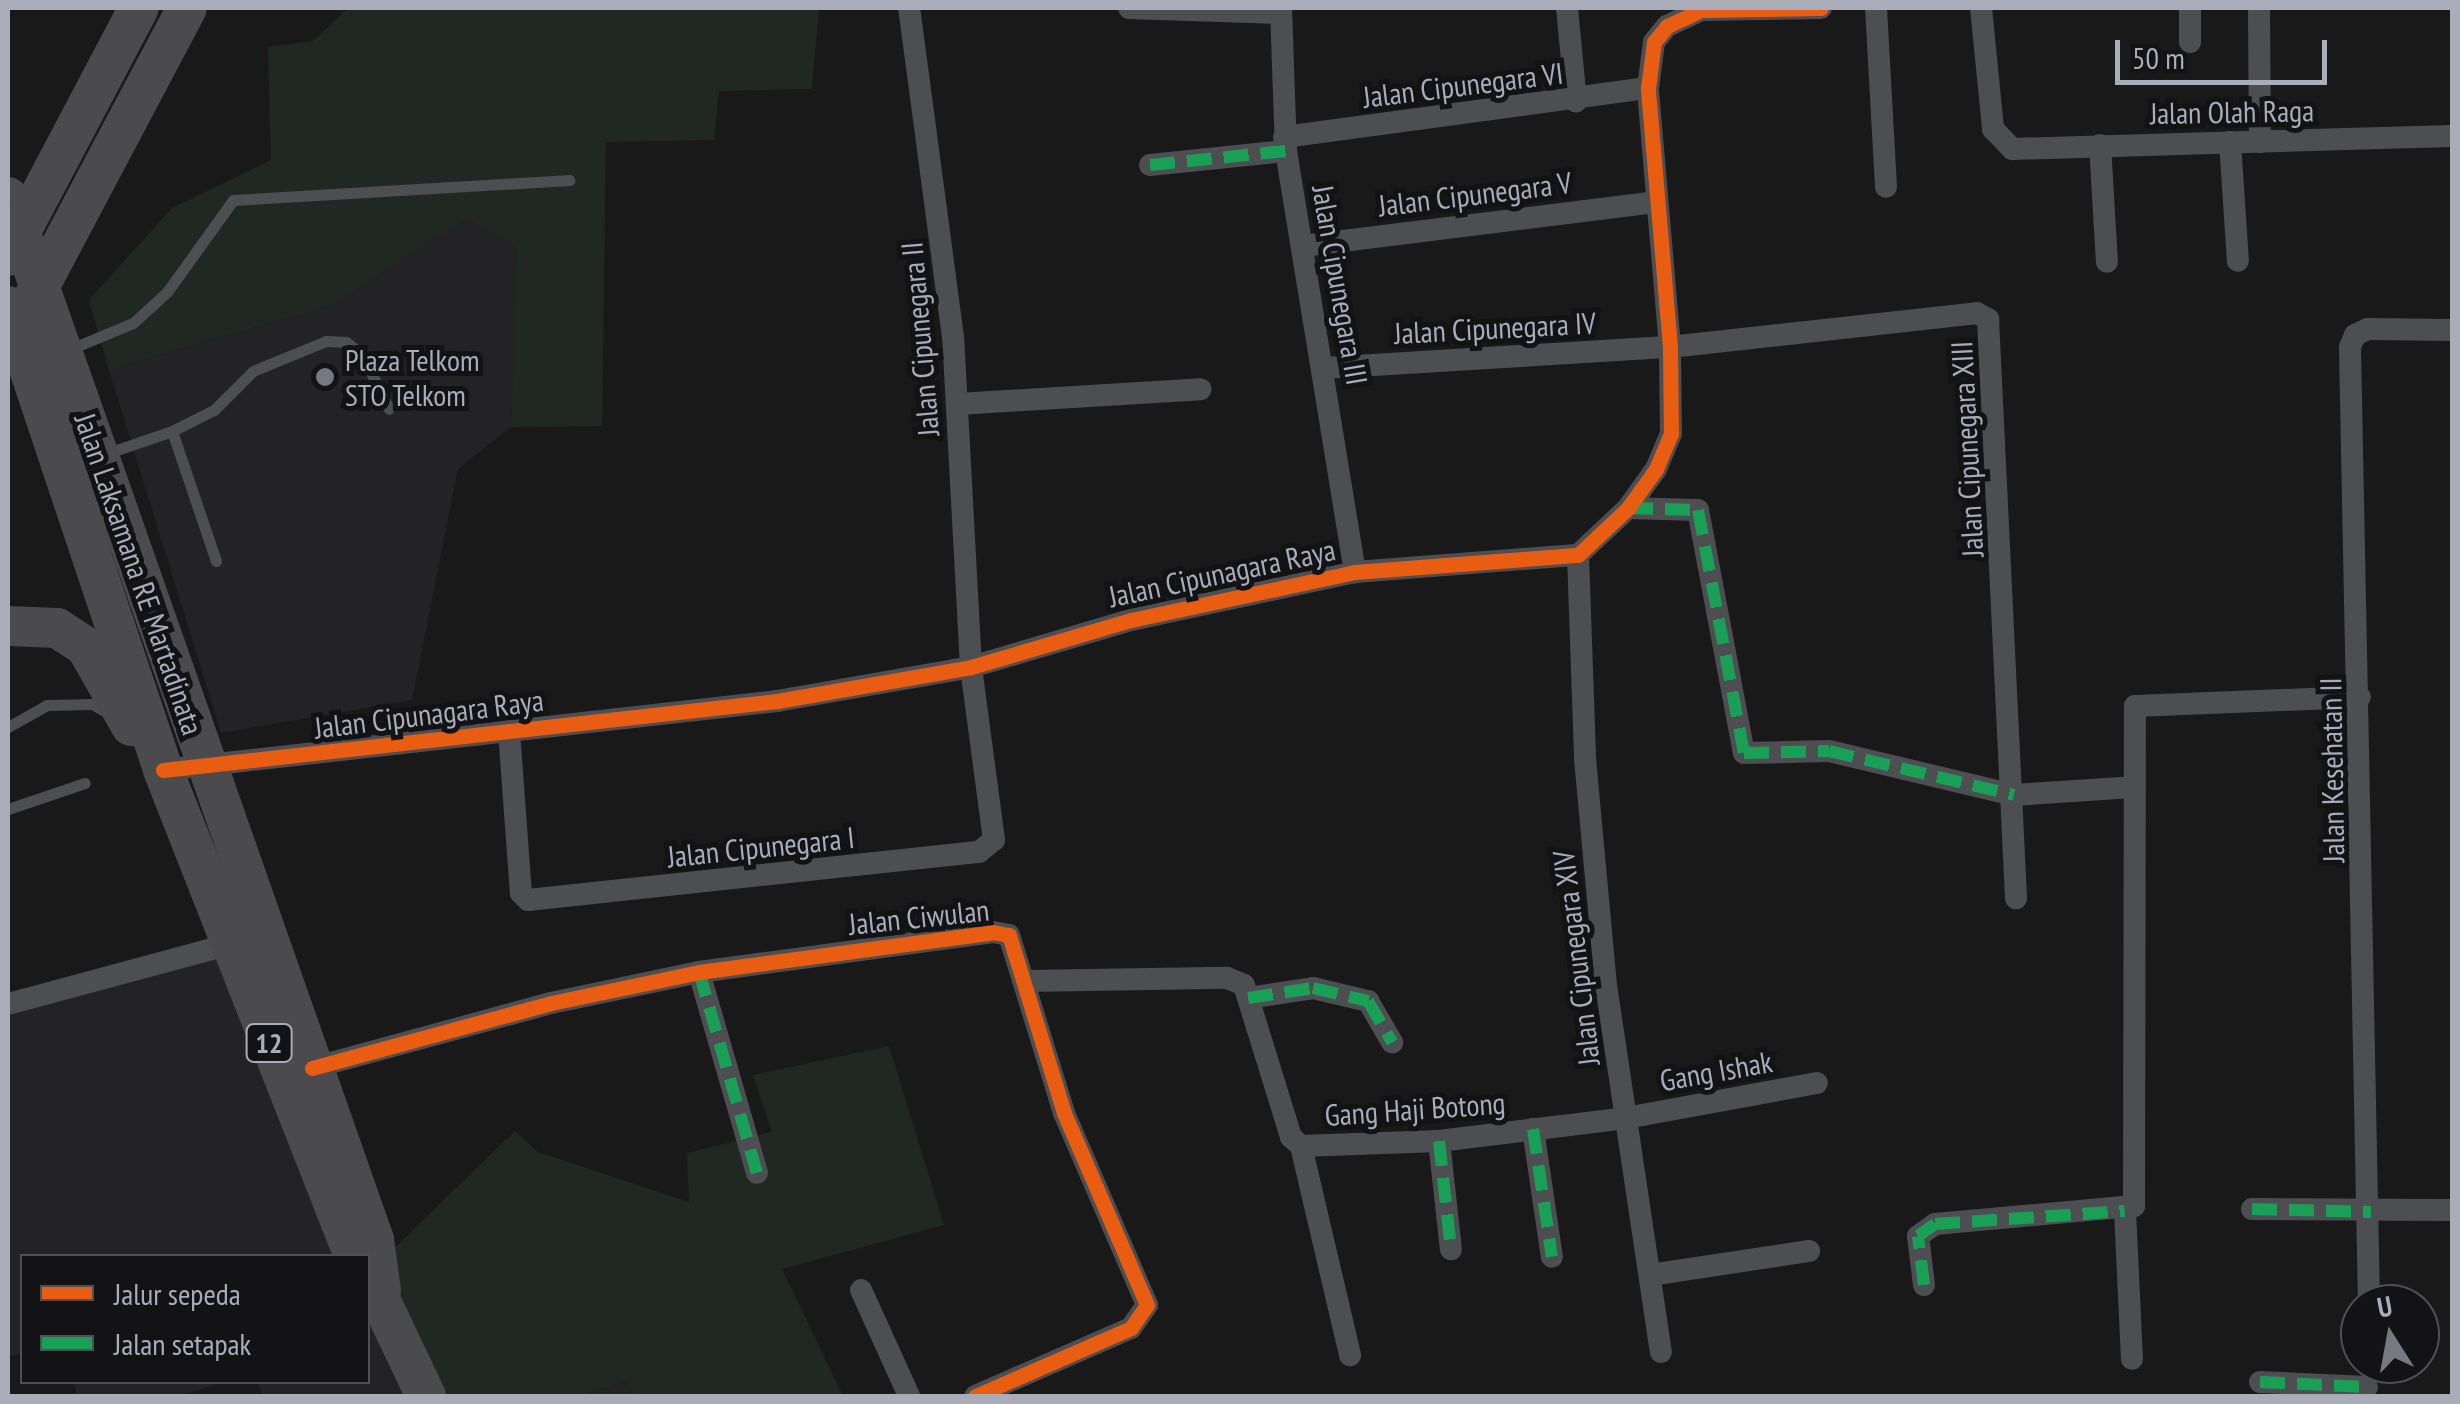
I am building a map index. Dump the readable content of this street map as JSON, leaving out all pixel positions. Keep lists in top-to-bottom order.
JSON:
{
  "streets": {
    "highway": ["Jalan Laksamana RE Martadinata", "12"],
    "street": [
      "Jalan Cipunegara VI",
      "Jalan Olah Raga",
      "Jalan Cipunegara V",
      "Jalan Cipunegara III",
      "Jalan Cipunegara IV",
      "Jalan Cipunegara II",
      "Jalan Cipunegara XIII",
      "Jalan Cipunagara Raya",
      "Jalan Kesehatan II",
      "Jalan Cipunegara I",
      "Jalan Ciwulan",
      "Jalan Cipunegara XIV",
      "Gang Ishak",
      "Gang Haji Botong"
    ]
  },
  "crossings": [
    ["Jalan Cipunegara VI", "Jalan Cipunegara III"],
    ["Jalan Cipunegara V", "Jalan Cipunegara III"],
    ["Jalan Cipunegara III", "Jalan Cipunegara IV"],
    ["Jalan Cipunegara III", "Jalan Cipunagara Raya"],
    ["Jalan Cipunegara IV", "Jalan Cipunegara XIII"],
    ["Jalan Cipunegara II", "Jalan Cipunagara Raya"],
    ["Jalan Cipunegara II", "Jalan Cipunegara I"],
    ["Jalan Cipunagara Raya", "Jalan Laksamana RE Martadinata"],
    ["Jalan Cipunagara Raya", "Jalan Cipunegara I"],
    ["Jalan Cipunagara Raya", "Jalan Cipunegara XIV"],
    ["Jalan Laksamana RE Martadinata", "Jalan Ciwulan"],
    ["Jalan Cipunegara XIV", "Gang Ishak"],
    ["Jalan Cipunegara XIV", "Gang Haji Botong"],
    ["Gang Ishak", "Gang Haji Botong"]
  ],
  "places": ["Plaza Telkom STO Telkom"],
  "legend": ["Jalur sepeda", "Jalan setapak"],
  "scale_bar": "50 m",
  "north": "top"
}
